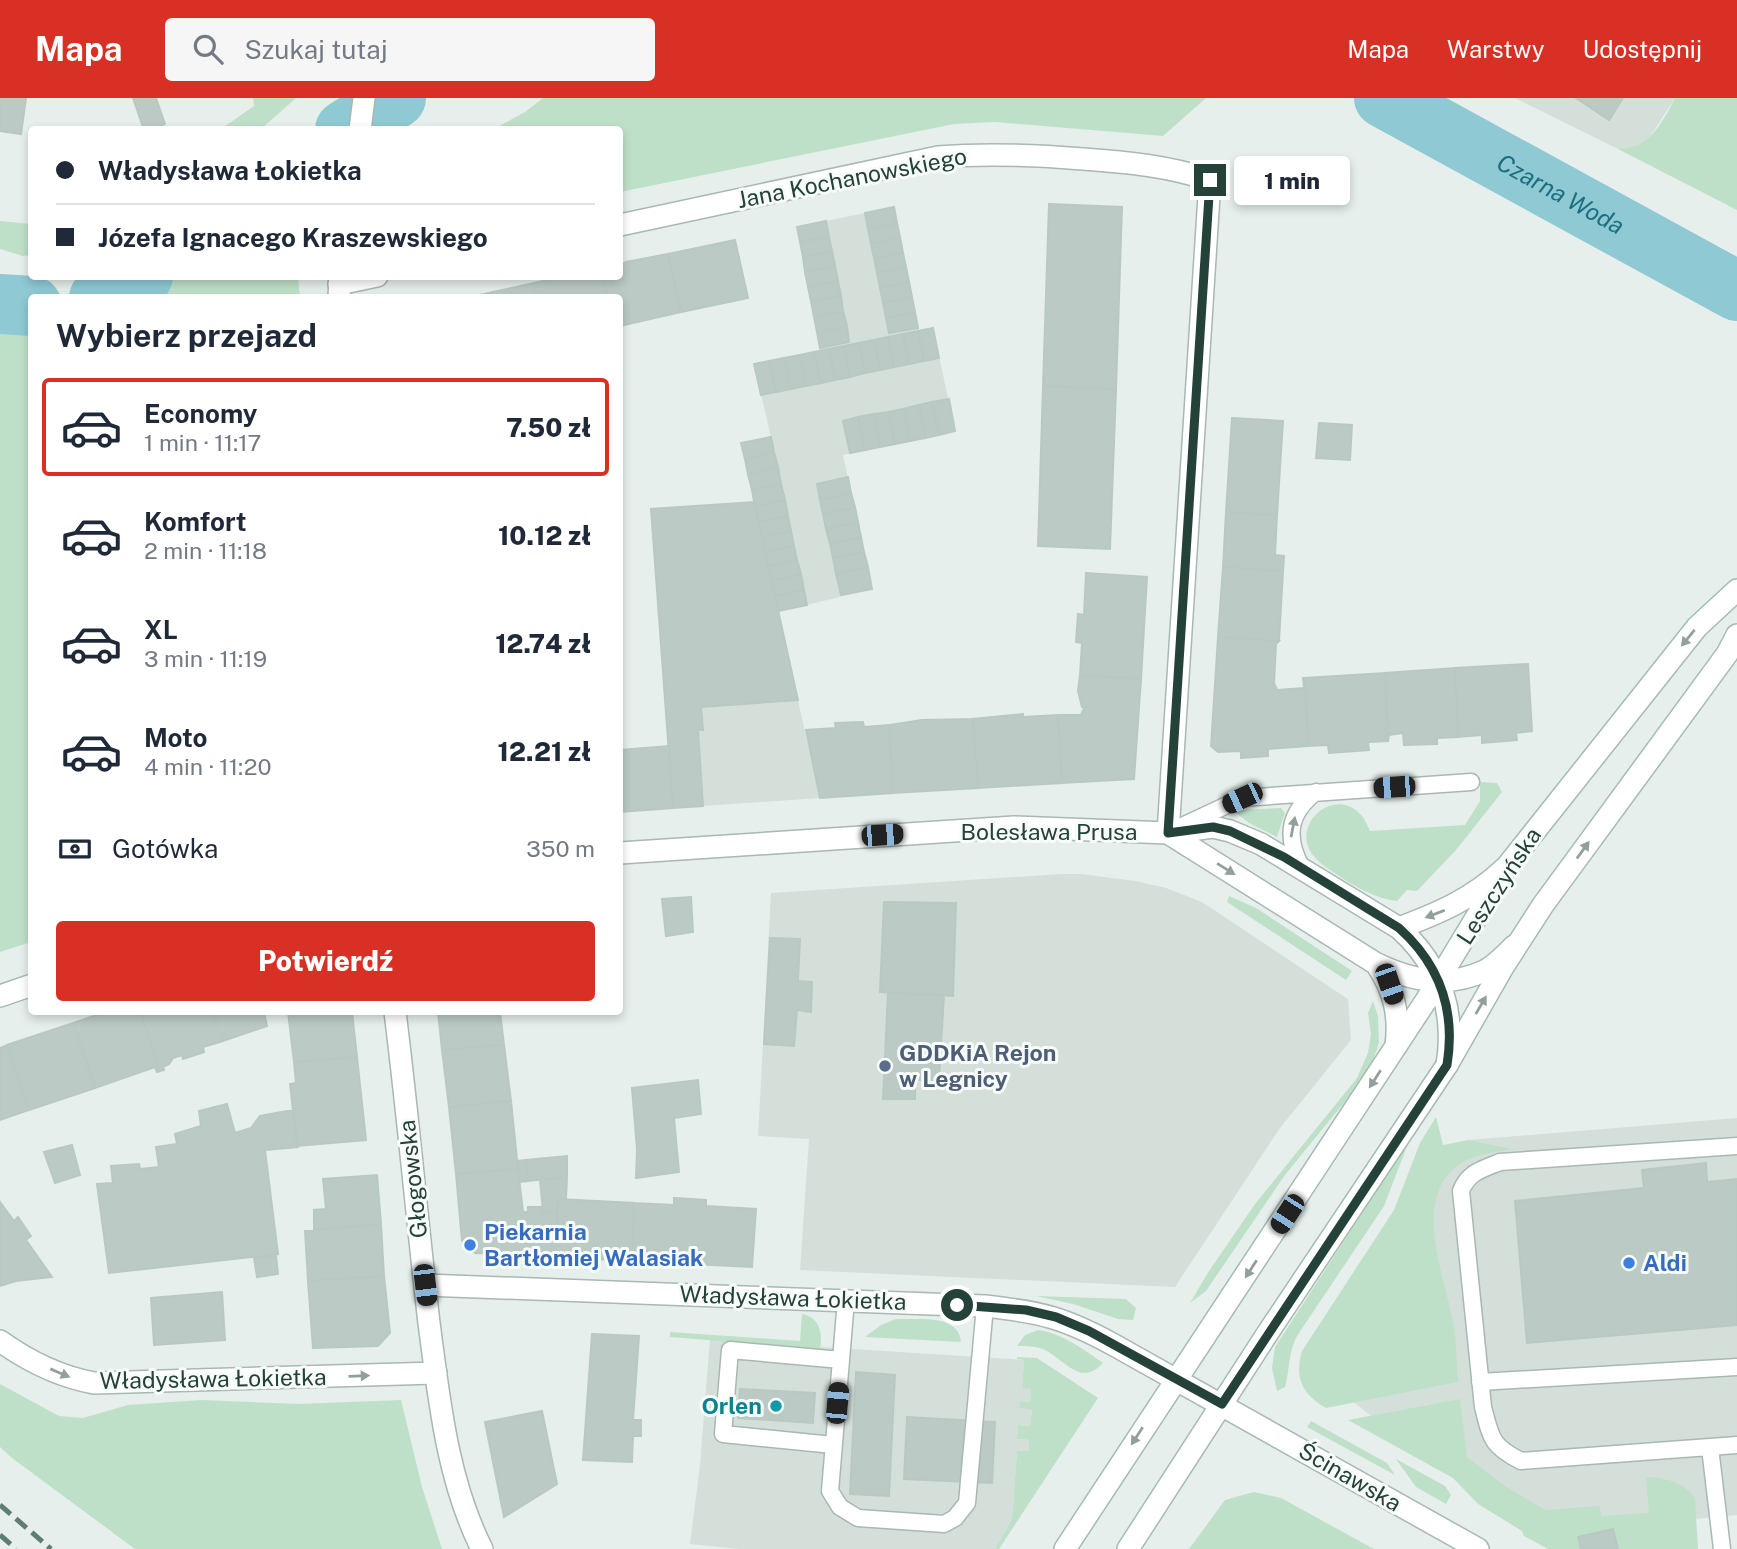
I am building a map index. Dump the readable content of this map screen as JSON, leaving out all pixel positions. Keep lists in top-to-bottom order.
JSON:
{
  "streets": {
    "street": [
      "Jana Kochanowskiego",
      "Bolesława Prusa",
      "Leszczyńska",
      "Głogowska",
      "Władysława Łokietka",
      "Ścinawska"
    ]
  },
  "crossings": [
    ["Jana Kochanowskiego", "Bolesława Prusa"],
    ["Leszczyńska", "Władysława Łokietka"],
    ["Leszczyńska", "Ścinawska"],
    ["Głogowska", "Władysława Łokietka"],
    ["Władysława Łokietka", "Ścinawska"]
  ],
  "water": ["Czarna Woda"],
  "places": [
    "GDDKiA Rejon w Legnicy",
    "Piekarnia Bartłomiej Walasiak",
    "Aldi",
    "Orlen"
  ],
  "page": {
    "header": "Mapa",
    "search": "Szukaj tutaj",
    "nav": ["Mapa", "Warstwy", "Udostępnij"],
    "banner": ["Władysława Łokietka", "Józefa Ignacego Kraszewskiego"],
    "bubble": "1 min",
    "heading": "Wybierz przejazd",
    "list": [
      {
        "name": "Economy",
        "note": "1 min · 11:17",
        "value": "7.50 zł"
      },
      {
        "name": "Komfort",
        "note": "2 min · 11:18",
        "value": "10.12 zł"
      },
      {
        "name": "XL",
        "note": "3 min · 11:19",
        "value": "12.74 zł"
      },
      {
        "name": "Moto",
        "note": "4 min · 11:20",
        "value": "12.21 zł"
      }
    ],
    "pay": ["Gotówka", "350 m"],
    "buttons": "Potwierdź"
  }
}
